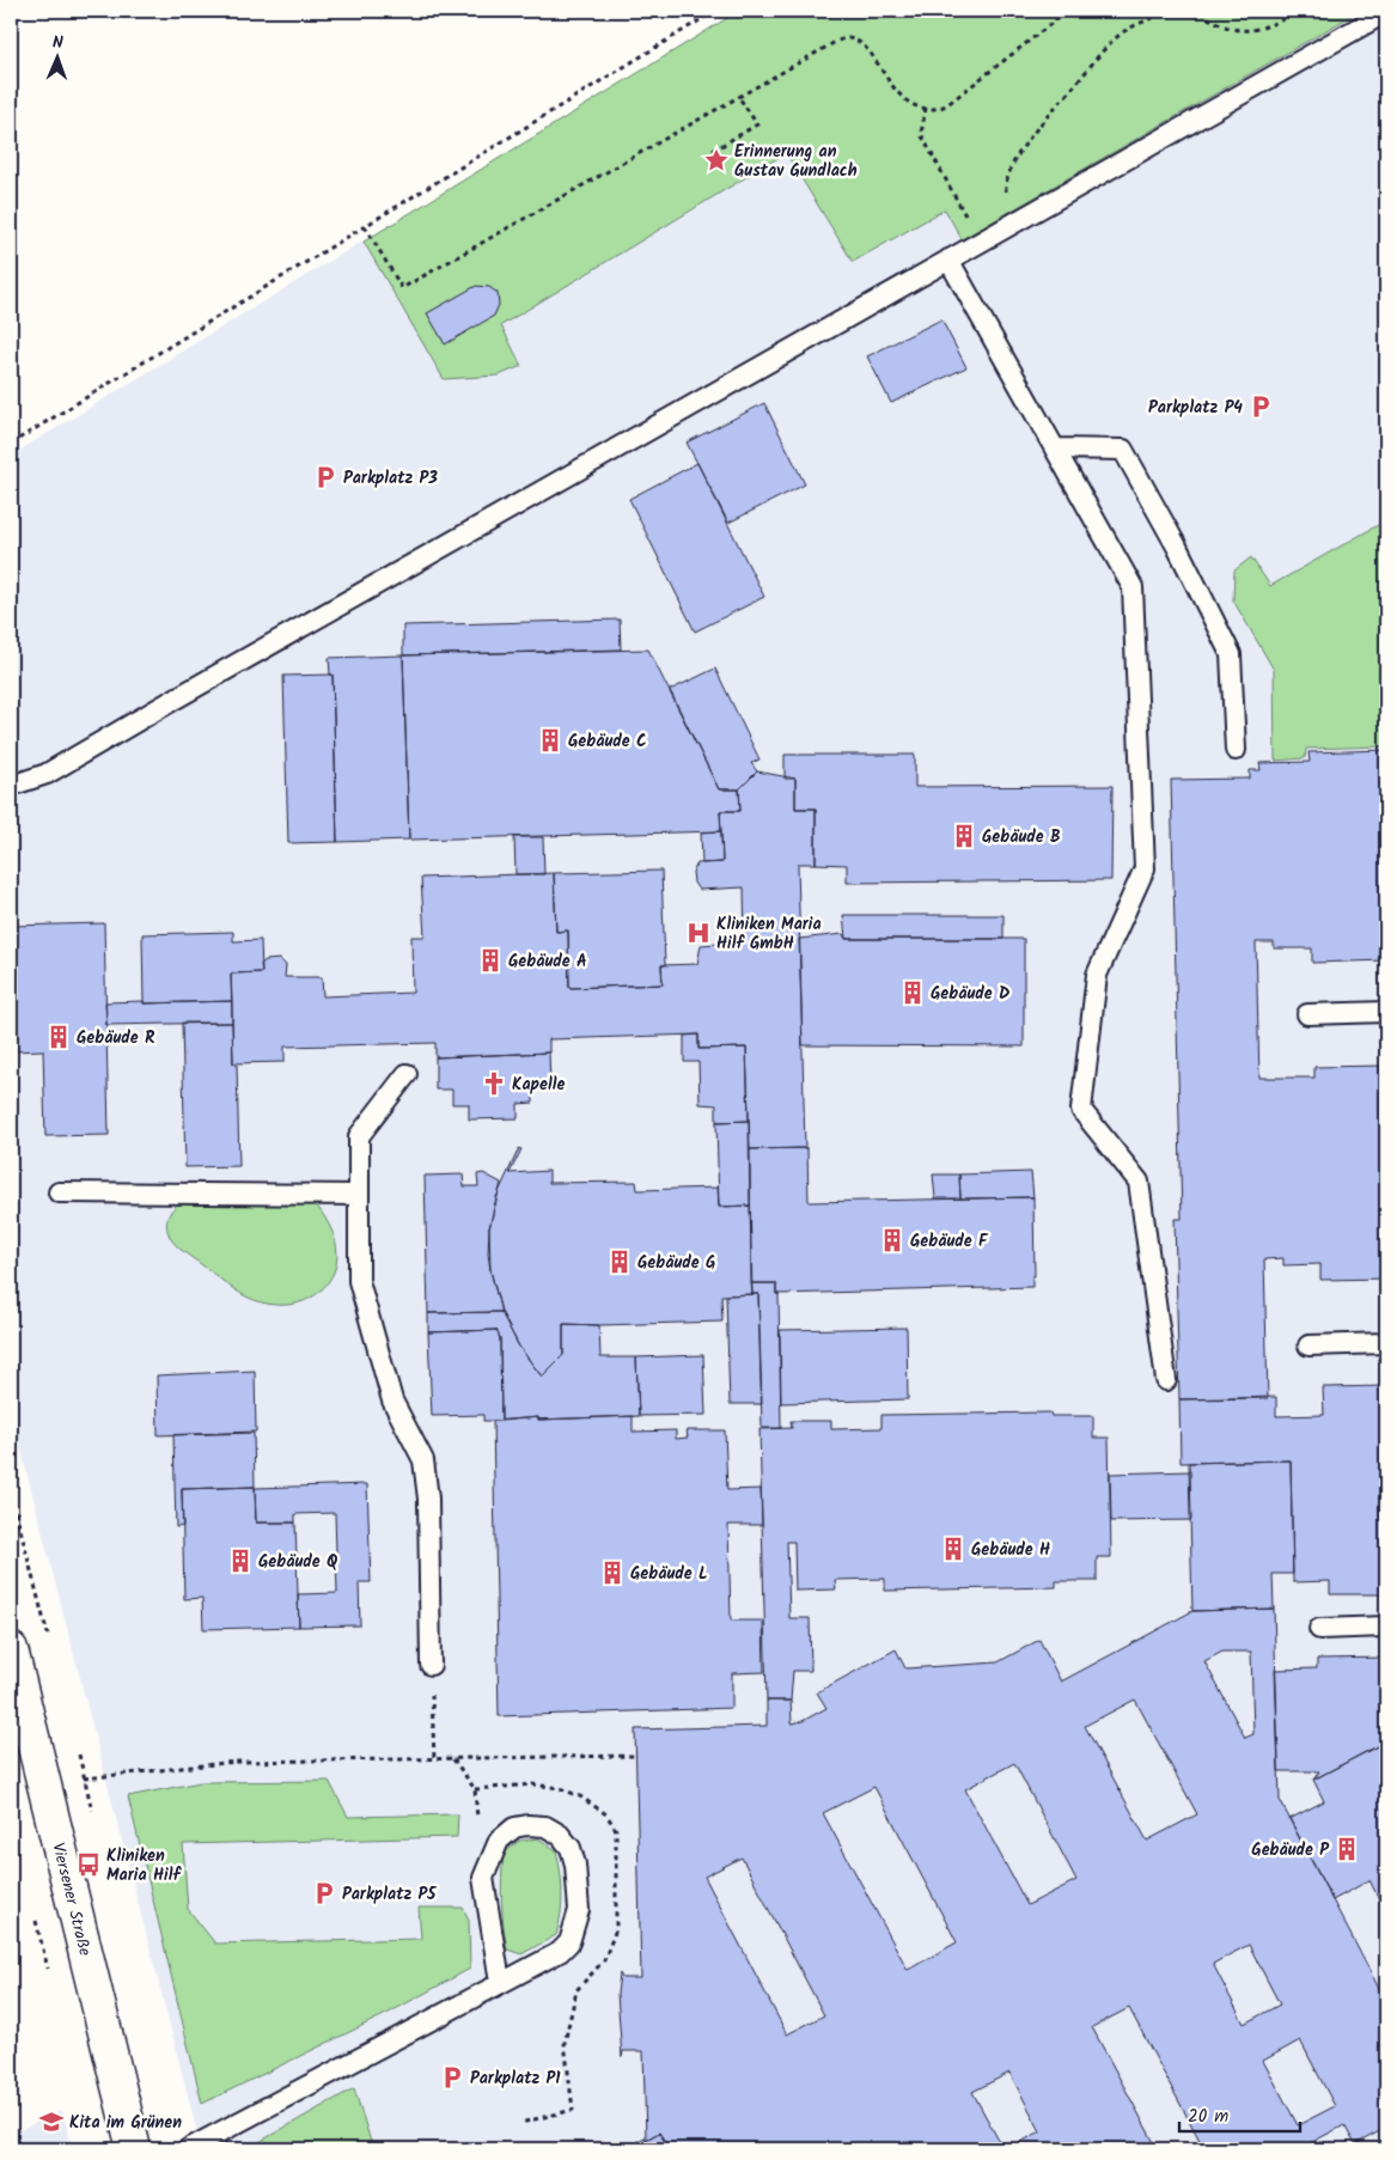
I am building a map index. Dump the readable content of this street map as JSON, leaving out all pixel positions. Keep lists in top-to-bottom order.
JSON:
{
  "streets": {
    "main road": ["Viersener Straße"]
  },
  "places": {
    "place": ["Erinnerung an Gustav Gundlach"],
    "parking": [
      "Parkplatz P4",
      "Parkplatz P3",
      "Parkplatz P5",
      "Parkplatz P1"
    ],
    "building": [
      "Gebäude C",
      "Gebäude B",
      "Gebäude A",
      "Gebäude D",
      "Gebäude R",
      "Gebäude F",
      "Gebäude G",
      "Gebäude H",
      "Gebäude Q",
      "Gebäude L",
      "Gebäude P"
    ],
    "hospital": ["Kliniken Maria Hilf GmbH"],
    "church": ["Kapelle"],
    "bus stop": ["Kliniken Maria Hilf"],
    "school or university": ["Kita im Grünen"]
  },
  "scale_bar": "20 m",
  "north": "top"
}
